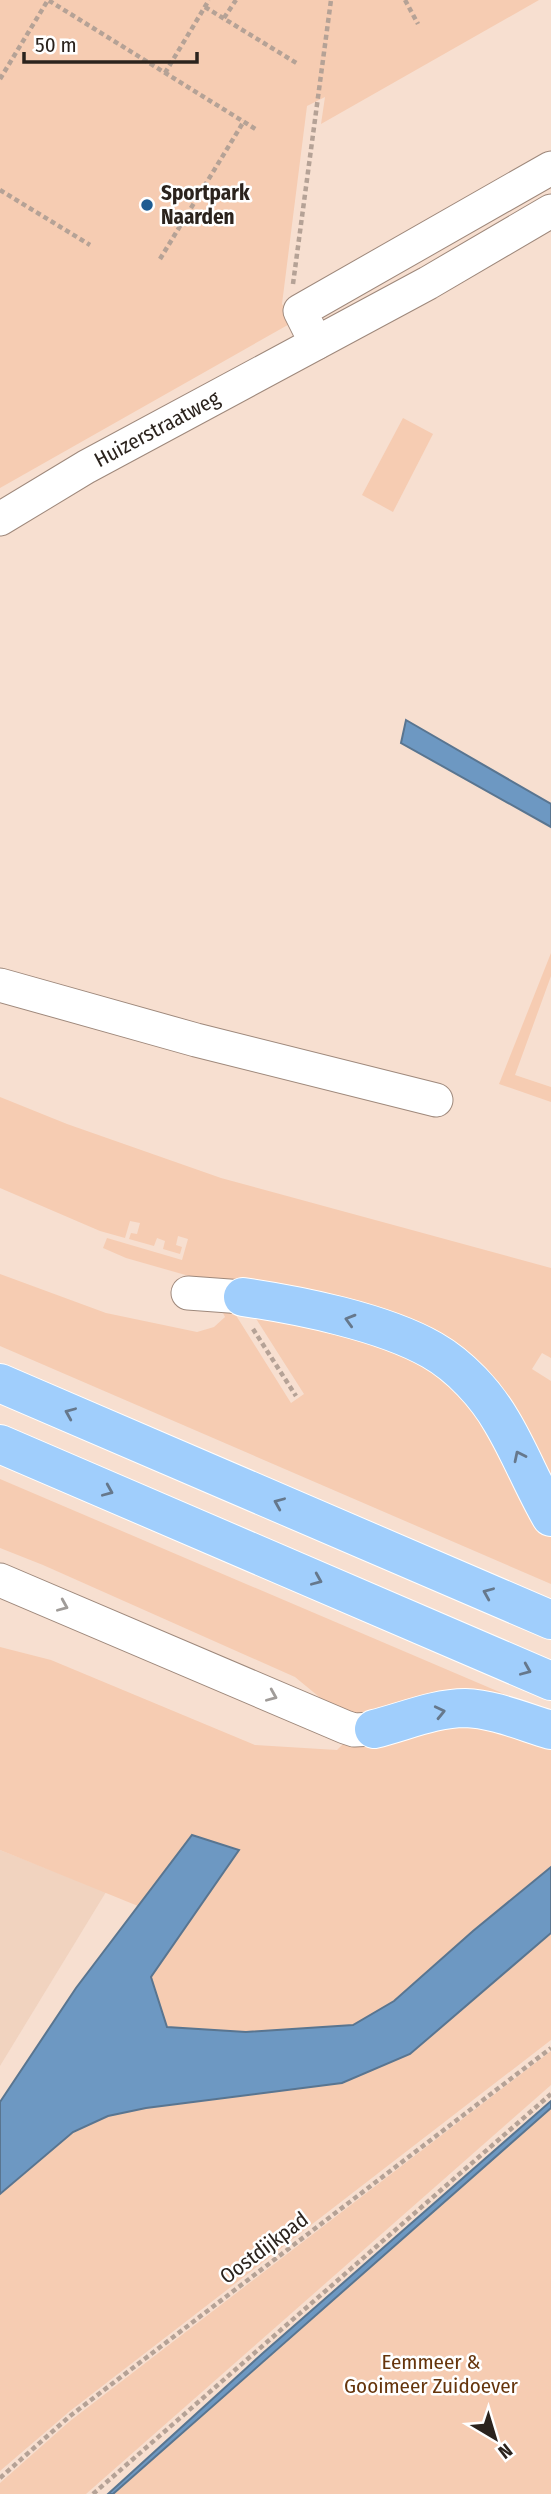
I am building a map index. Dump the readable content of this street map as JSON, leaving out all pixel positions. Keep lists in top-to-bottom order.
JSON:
{
  "streets": {
    "street": ["Huizerstraatweg"],
    "path": ["Oostdijkpad"]
  },
  "parks": ["Eemmeer & Gooimeer Zuidoever"],
  "places": ["Sportpark Naarden"],
  "scale_bar": "50 m",
  "north": "bottom right"
}
